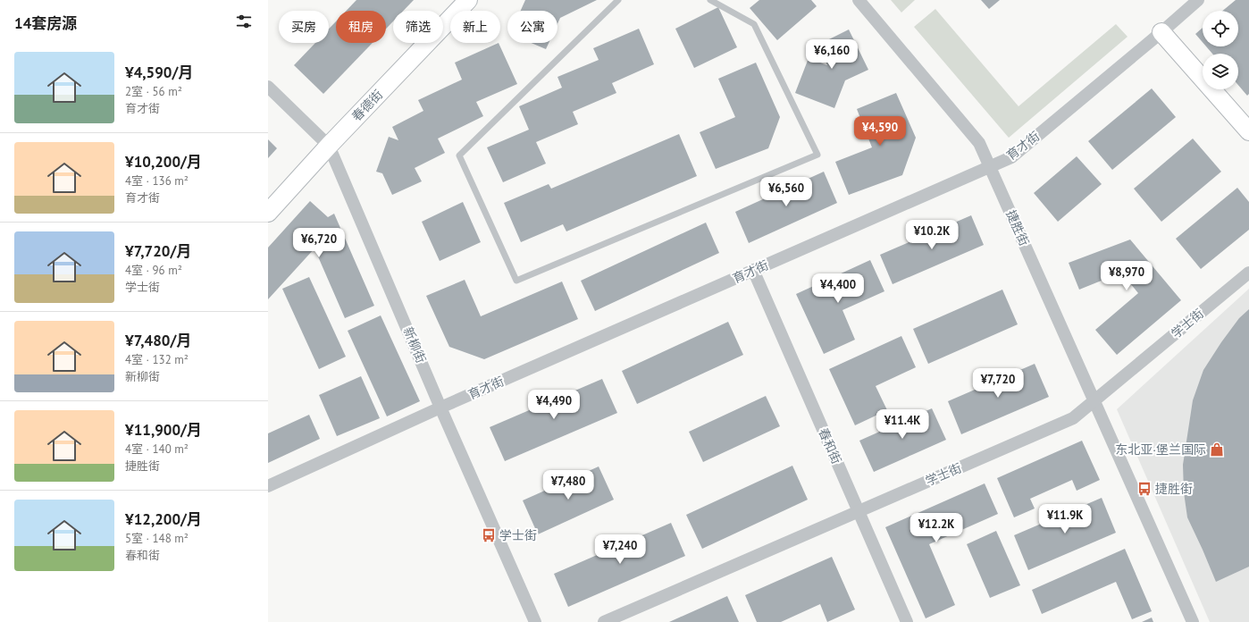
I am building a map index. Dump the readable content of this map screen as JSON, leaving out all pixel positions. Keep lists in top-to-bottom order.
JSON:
{
  "streets": {
    "street": [
      "春德街",
      "育才街",
      "捷胜街",
      "学士街",
      "新柳街",
      "春和街"
    ]
  },
  "crossings": [
    ["春德街", "新柳街"],
    ["育才街", "捷胜街"],
    ["育才街", "新柳街"],
    ["育才街", "春和街"],
    ["捷胜街", "学士街"],
    ["学士街", "春和街"]
  ],
  "places": {
    "shop": ["东北亚·堡兰国际"],
    "bus stop": ["捷胜街", "学士街"]
  },
  "page": {
    "heading": "14套房源",
    "chip": [
      "买房",
      "租房",
      "筛选",
      "新上",
      "公寓"
    ],
    "price": [
      "¥6,160",
      "¥4,590",
      "¥6,560",
      "¥10.2K",
      "¥6,720",
      "¥8,970",
      "¥4,400",
      "¥7,720",
      "¥4,490",
      "¥11.4K",
      "¥7,480",
      "¥11.9K",
      "¥12.2K",
      "¥7,240"
    ],
    "list": [
      {
        "name": "¥4,590/月",
        "note": "2室 · 56 m² · 育才街"
      },
      {
        "name": "¥10,200/月",
        "note": "4室 · 136 m² · 育才街"
      },
      {
        "name": "¥7,720/月",
        "note": "4室 · 96 m² · 学士街"
      },
      {
        "name": "¥7,480/月",
        "note": "4室 · 132 m² · 新柳街"
      },
      {
        "name": "¥11,900/月",
        "note": "4室 · 140 m² · 捷胜街"
      },
      {
        "name": "¥12,200/月",
        "note": "5室 · 148 m² · 春和街"
      }
    ]
  }
}
